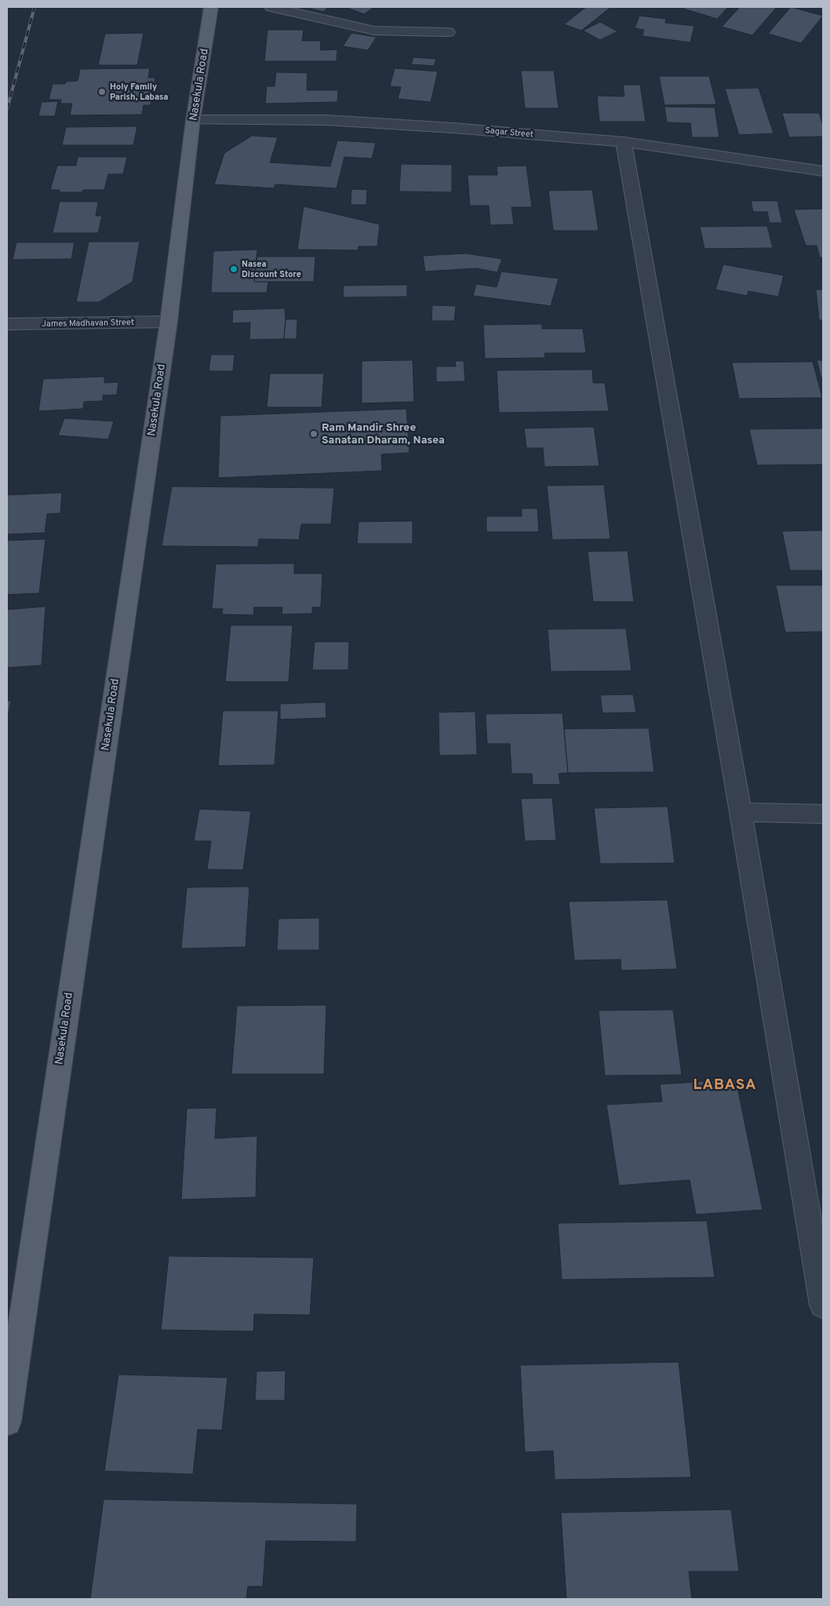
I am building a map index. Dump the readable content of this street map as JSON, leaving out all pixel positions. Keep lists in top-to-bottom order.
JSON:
{
  "streets": {
    "main road": ["Nasekula Road"],
    "street": ["Sagar Street", "James Madhavan Street"]
  },
  "crossings": [
    ["Nasekula Road", "Sagar Street"],
    ["Nasekula Road", "James Madhavan Street"]
  ],
  "districts": ["LABASA"],
  "places": ["Holy Family Parish, Labasa", "Nasea Discount Store", "Ram Mandir Shree Sanatan Dharam, Nasea"]
}
